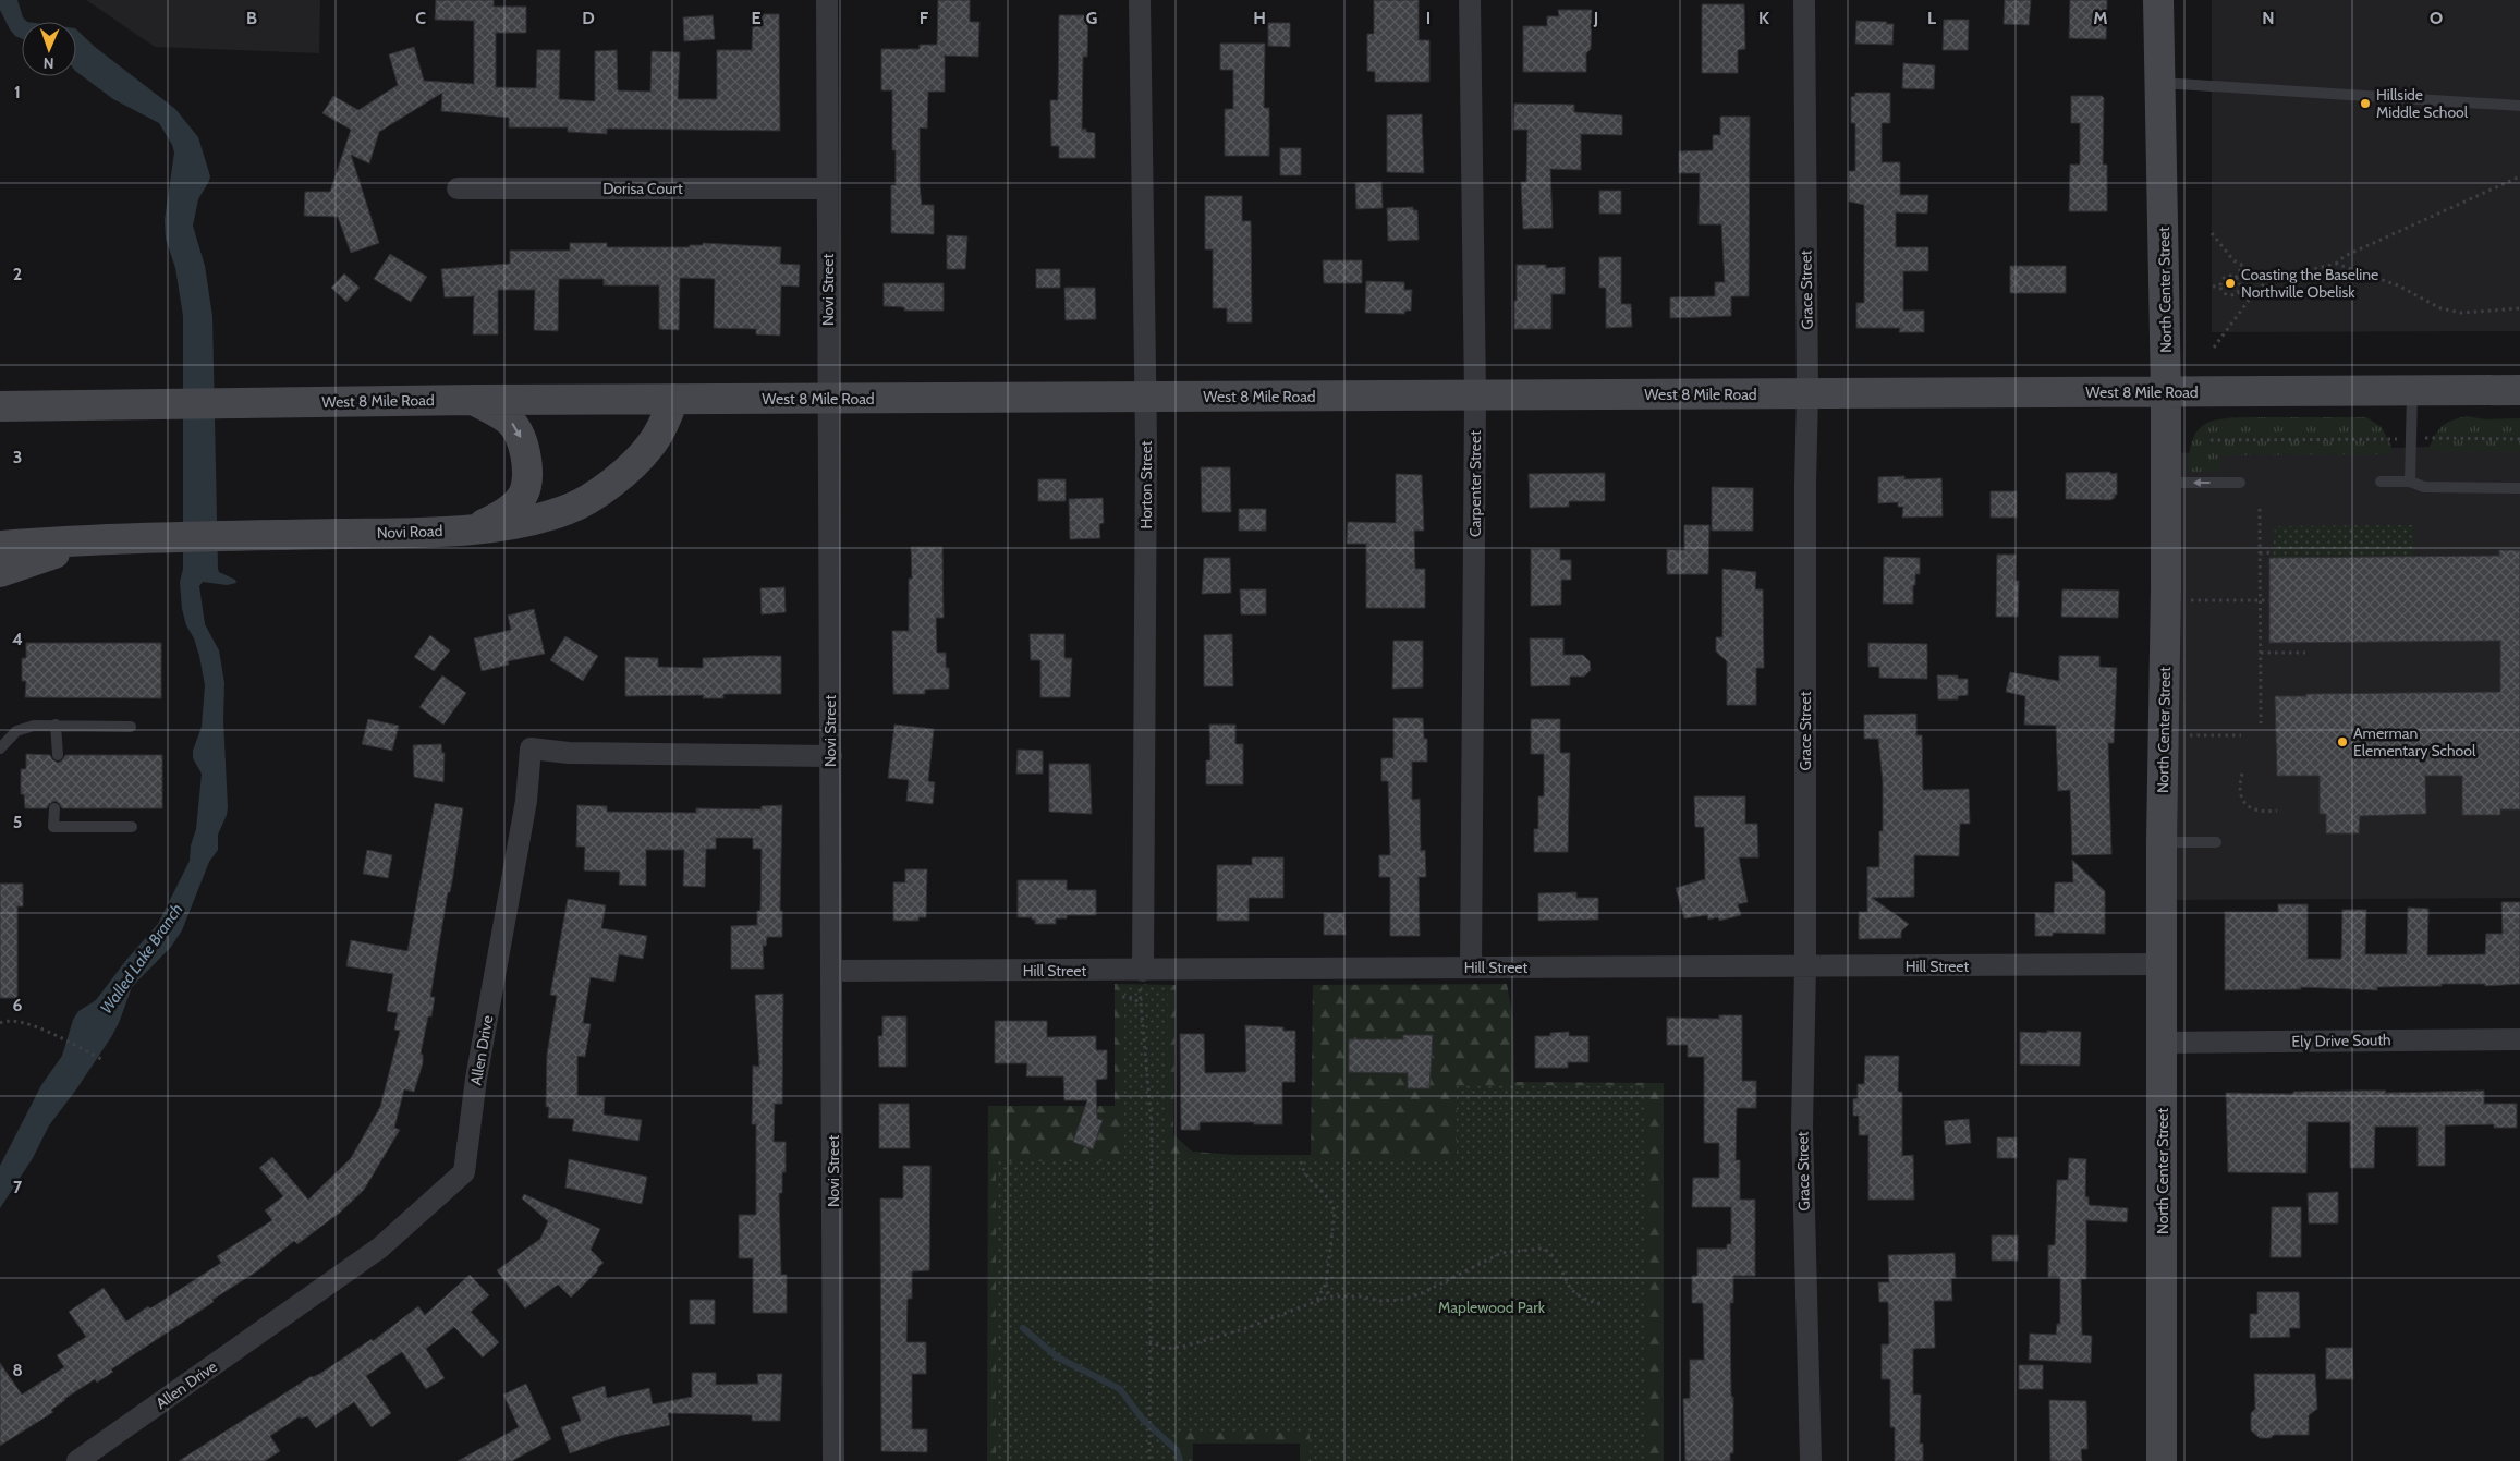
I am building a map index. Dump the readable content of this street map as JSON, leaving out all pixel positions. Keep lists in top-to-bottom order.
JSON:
{
  "streets": {
    "main road": ["North Center Street", "West 8 Mile Road", "Novi Road"],
    "street": [
      "Dorisa Court",
      "Novi Street",
      "Grace Street",
      "Carpenter Street",
      "Horton Street",
      "Hill Street",
      "Ely Drive South",
      "Allen Drive"
    ]
  },
  "crossings": [
    ["Dorisa Court", "Novi Street"],
    ["Novi Street", "West 8 Mile Road"],
    ["Novi Street", "Hill Street"],
    ["Novi Street", "Allen Drive"],
    ["Grace Street", "West 8 Mile Road"],
    ["Grace Street", "Hill Street"],
    ["North Center Street", "West 8 Mile Road"],
    ["North Center Street", "Hill Street"],
    ["North Center Street", "Ely Drive South"],
    ["West 8 Mile Road", "Carpenter Street"],
    ["West 8 Mile Road", "Horton Street"],
    ["West 8 Mile Road", "Novi Road"],
    ["Carpenter Street", "Hill Street"],
    ["Horton Street", "Hill Street"]
  ],
  "water": ["Walled Lake Branch"],
  "parks": ["Maplewood Park"],
  "places": ["Hillside Middle School", "Coasting the Baseline Northville Obelisk", "Amerman Elementary School"],
  "north": "bottom",
  "grid": {
    "columns": [
      "B",
      "C",
      "D",
      "E",
      "F",
      "G",
      "H",
      "I",
      "J",
      "K",
      "L",
      "M",
      "N",
      "O"
    ],
    "rows": [
      "1",
      "2",
      "3",
      "4",
      "5",
      "6",
      "7",
      "8"
    ]
  }
}
